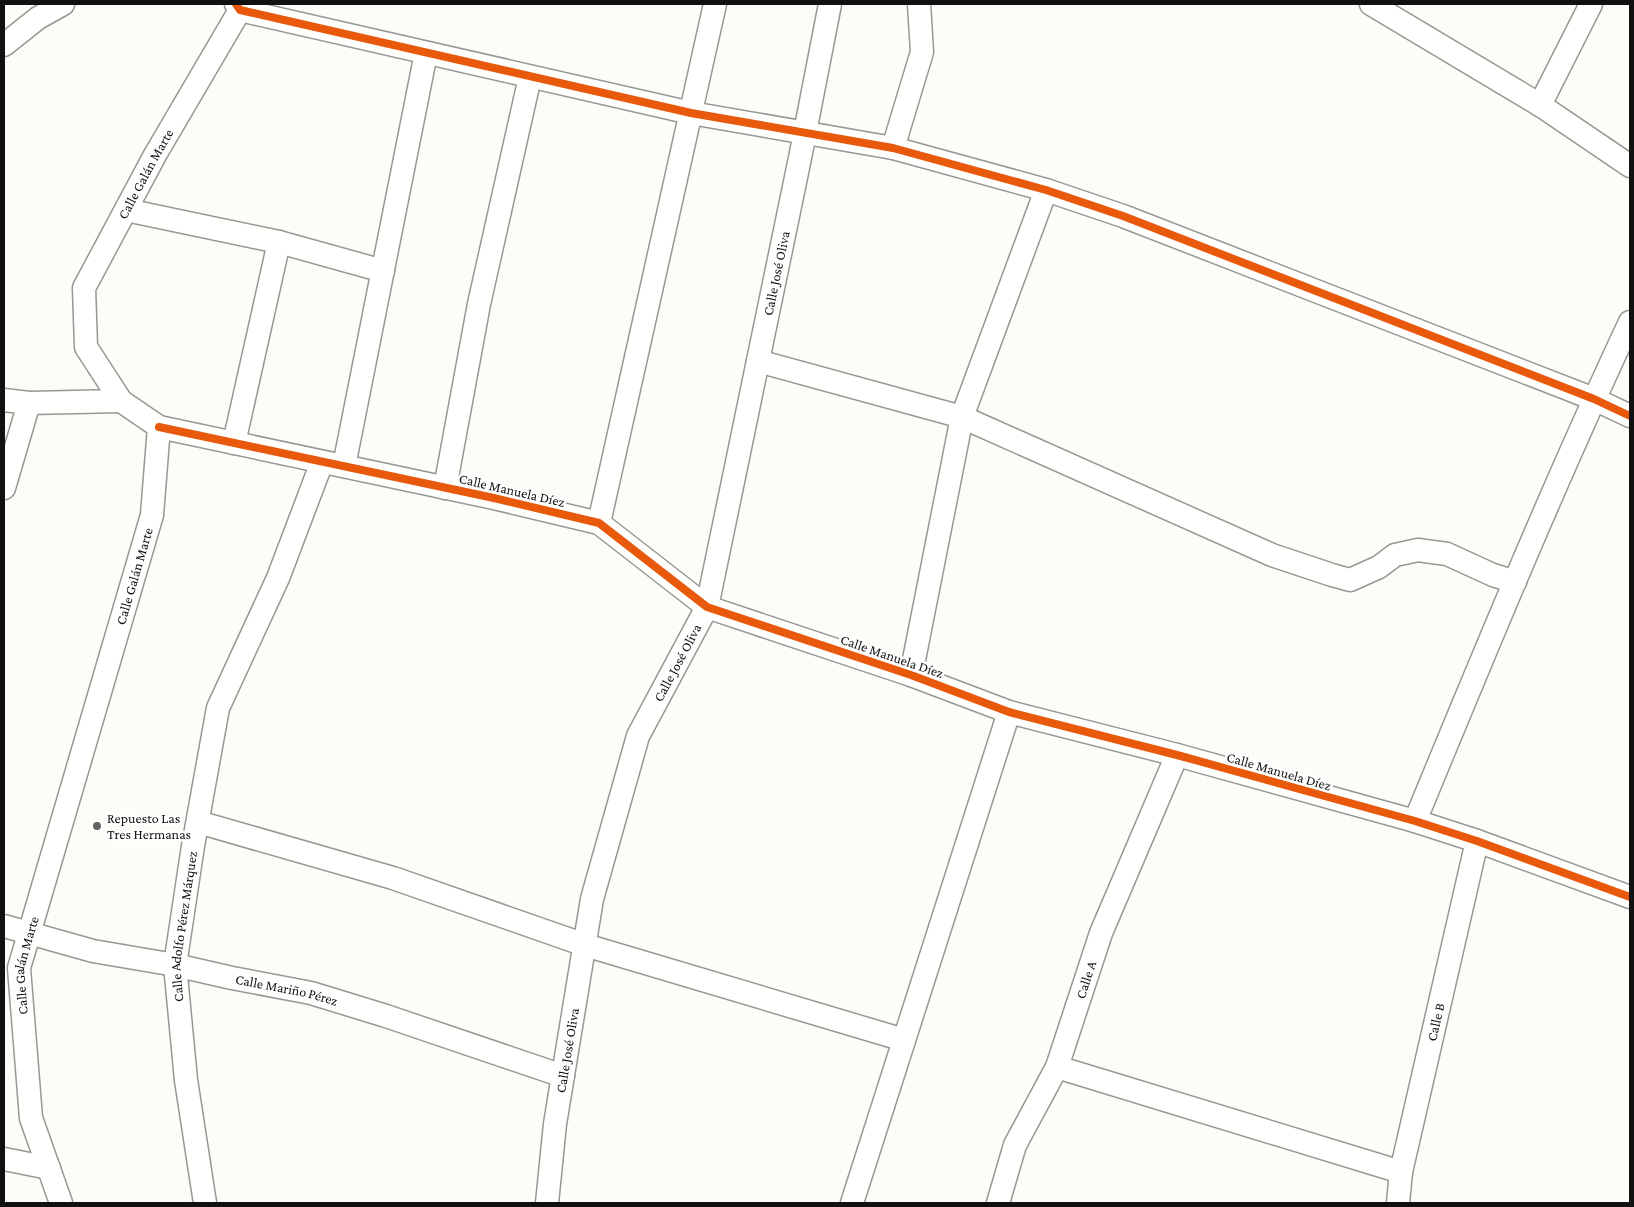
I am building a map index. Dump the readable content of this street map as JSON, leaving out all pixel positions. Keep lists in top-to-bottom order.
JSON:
{
  "streets": {
    "street": [
      "Calle Galán Marte",
      "Calle José Oliva",
      "Calle Manuela Díez",
      "Calle Adolfo Pérez Márquez",
      "Calle A",
      "Calle Mariño Pérez",
      "Calle B"
    ]
  },
  "crossings": [
    ["Calle Galán Marte", "Calle Manuela Díez"],
    ["Calle Galán Marte", "Calle Mariño Pérez"],
    ["Calle José Oliva", "Calle Manuela Díez"],
    ["Calle José Oliva", "Calle Mariño Pérez"],
    ["Calle Manuela Díez", "Calle Adolfo Pérez Márquez"],
    ["Calle Manuela Díez", "Calle A"],
    ["Calle Manuela Díez", "Calle B"],
    ["Calle Adolfo Pérez Márquez", "Calle Mariño Pérez"]
  ],
  "places": ["Repuesto Las Tres Hermanas"]
}
